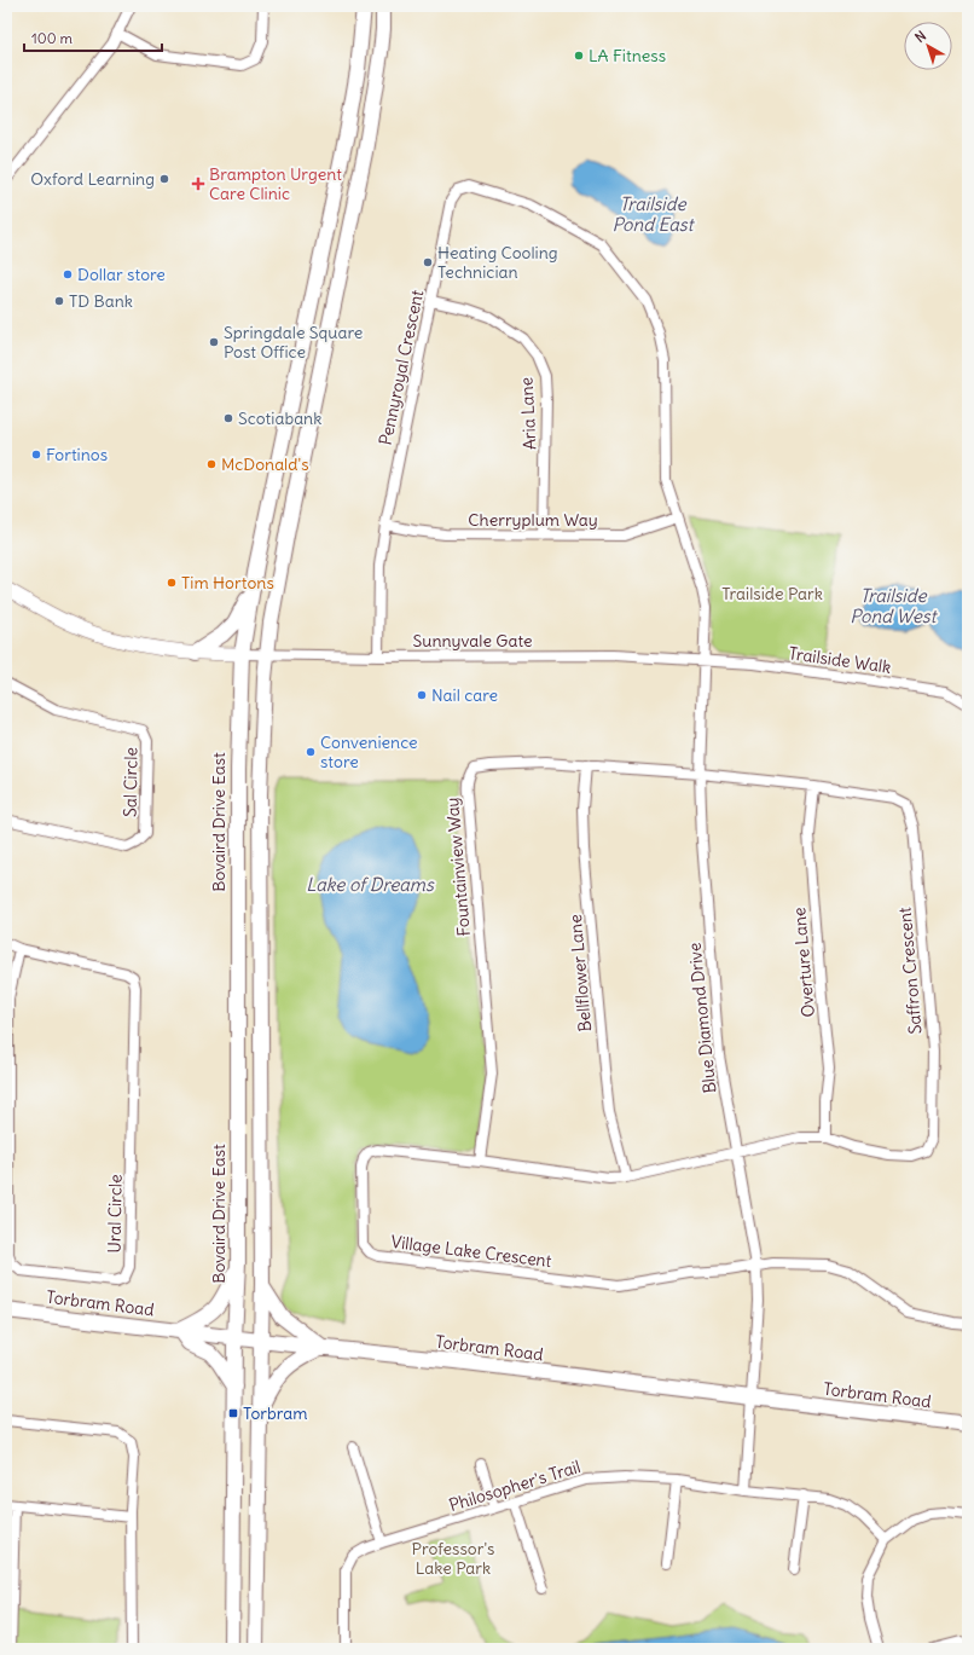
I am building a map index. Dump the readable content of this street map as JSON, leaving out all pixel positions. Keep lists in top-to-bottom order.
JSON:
{
  "streets": {
    "main road": ["Bovaird Drive East", "Torbram Road"],
    "street": [
      "Pennyroyal Crescent",
      "Aria Lane",
      "Cherryplum Way",
      "Sunnyvale Gate",
      "Trailside Walk",
      "Sal Circle",
      "Fountainview Way",
      "Overture Lane",
      "Saffron Crescent",
      "Bellflower Lane",
      "Blue Diamond Drive",
      "Ural Circle",
      "Village Lake Crescent",
      "Philosopher's Trail"
    ]
  },
  "crossings": [
    ["Pennyroyal Crescent", "Aria Lane"],
    ["Pennyroyal Crescent", "Cherryplum Way"],
    ["Pennyroyal Crescent", "Sunnyvale Gate"],
    ["Pennyroyal Crescent", "Trailside Walk"],
    ["Pennyroyal Crescent", "Blue Diamond Drive"],
    ["Aria Lane", "Cherryplum Way"],
    ["Sunnyvale Gate", "Trailside Walk"],
    ["Sunnyvale Gate", "Bovaird Drive East"],
    ["Sunnyvale Gate", "Blue Diamond Drive"],
    ["Trailside Walk", "Blue Diamond Drive"],
    ["Bovaird Drive East", "Torbram Road"],
    ["Fountainview Way", "Saffron Crescent"],
    ["Fountainview Way", "Bellflower Lane"],
    ["Fountainview Way", "Blue Diamond Drive"],
    ["Fountainview Way", "Village Lake Crescent"],
    ["Overture Lane", "Saffron Crescent"],
    ["Saffron Crescent", "Blue Diamond Drive"],
    ["Saffron Crescent", "Village Lake Crescent"],
    ["Bellflower Lane", "Village Lake Crescent"],
    ["Blue Diamond Drive", "Village Lake Crescent"],
    ["Blue Diamond Drive", "Torbram Road"],
    ["Blue Diamond Drive", "Philosopher's Trail"]
  ],
  "water": ["Trailside Pond East", "Trailside Pond West", "Lake of Dreams"],
  "parks": ["Trailside Park", "Professor's Lake Park"],
  "places": {
    "other": [
      "LA Fitness",
      "Oxford Learning",
      "Heating Cooling Technician",
      "Dollar store",
      "TD Bank",
      "Springdale Square Post Office",
      "Scotiabank",
      "Fortinos",
      "McDonald's",
      "Tim Hortons",
      "Nail care",
      "Convenience store"
    ],
    "health": ["Brampton Urgent Care Clinic"],
    "transit": ["Torbram"]
  },
  "scale_bar": "100 m",
  "north": "top left"
}
